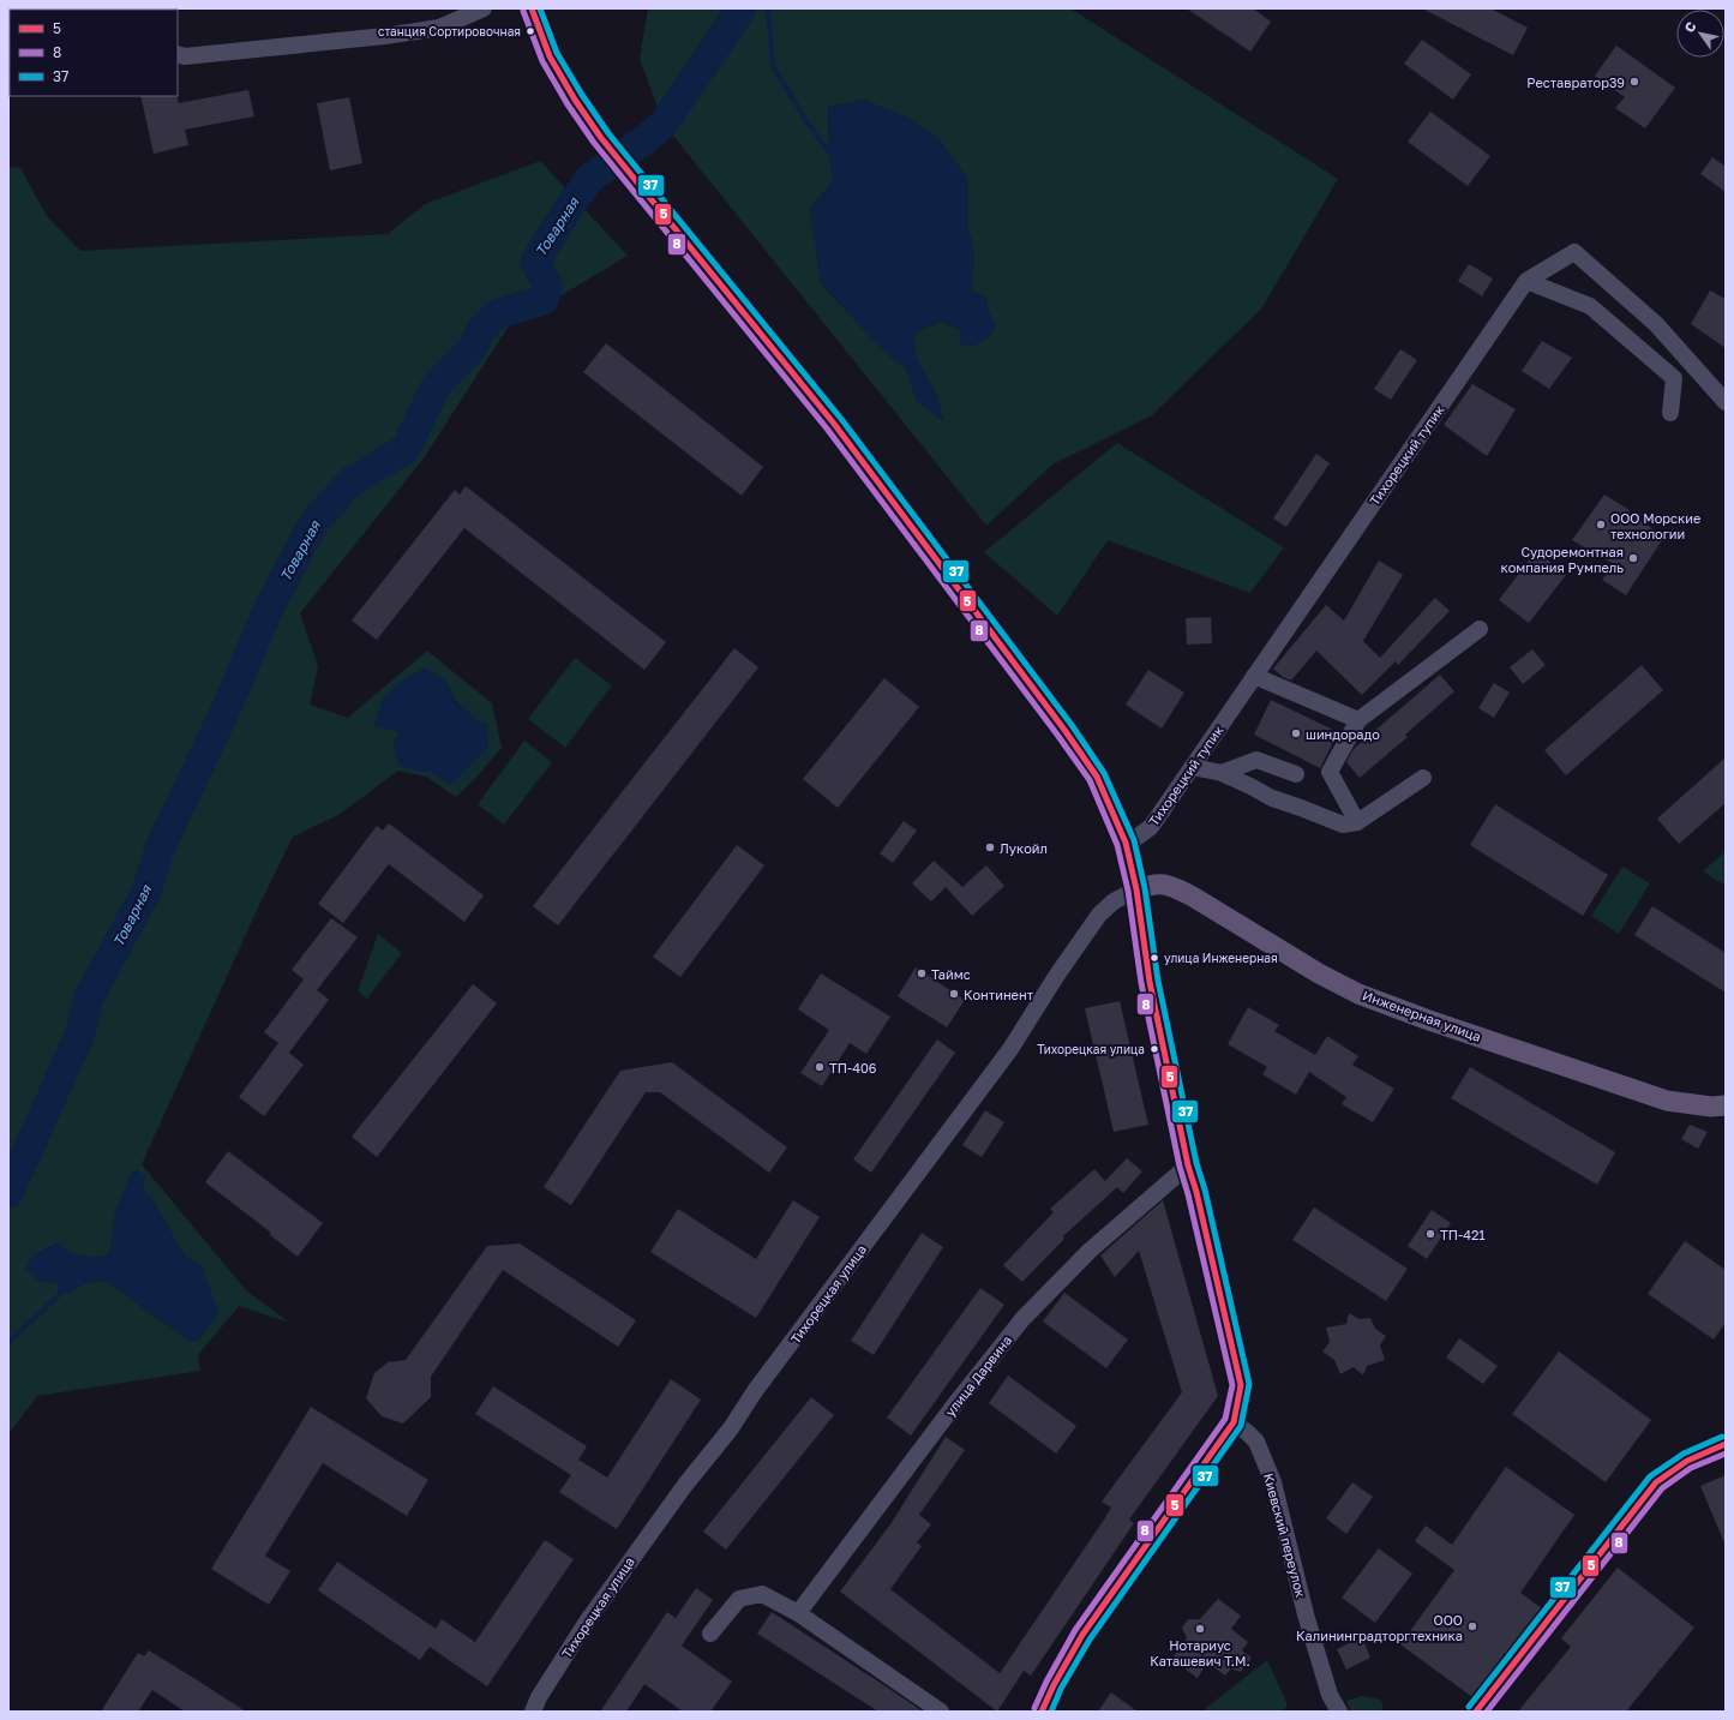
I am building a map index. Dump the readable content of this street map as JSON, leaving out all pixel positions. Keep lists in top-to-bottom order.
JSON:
{
  "streets": {
    "main road": ["Инженерная улица"],
    "street": [
      "Тихорецкий тупик",
      "Тихорецкая улица",
      "улица Дарвина",
      "Киевский переулок"
    ]
  },
  "crossings": [
    ["Инженерная улица", "Тихорецкая улица"]
  ],
  "water": ["Товарная"],
  "places": [
    "станция Сортировочная",
    "Реставратор39",
    "ООО Морские технологии",
    "Судоремонтная компания Румпель",
    "шиндорадо",
    "Лукойл",
    "улица Инженерная",
    "Таймс",
    "Континент",
    "Тихорецкая улица",
    "ТП-406",
    "ТП-421",
    "ООО Калининградторгтехника",
    "Нотариус Каташевич Т.М."
  ],
  "lines": ["transit line 5", "transit line 37", "transit line 8"],
  "legend": ["5", "8", "37"],
  "north": "top left"
}
